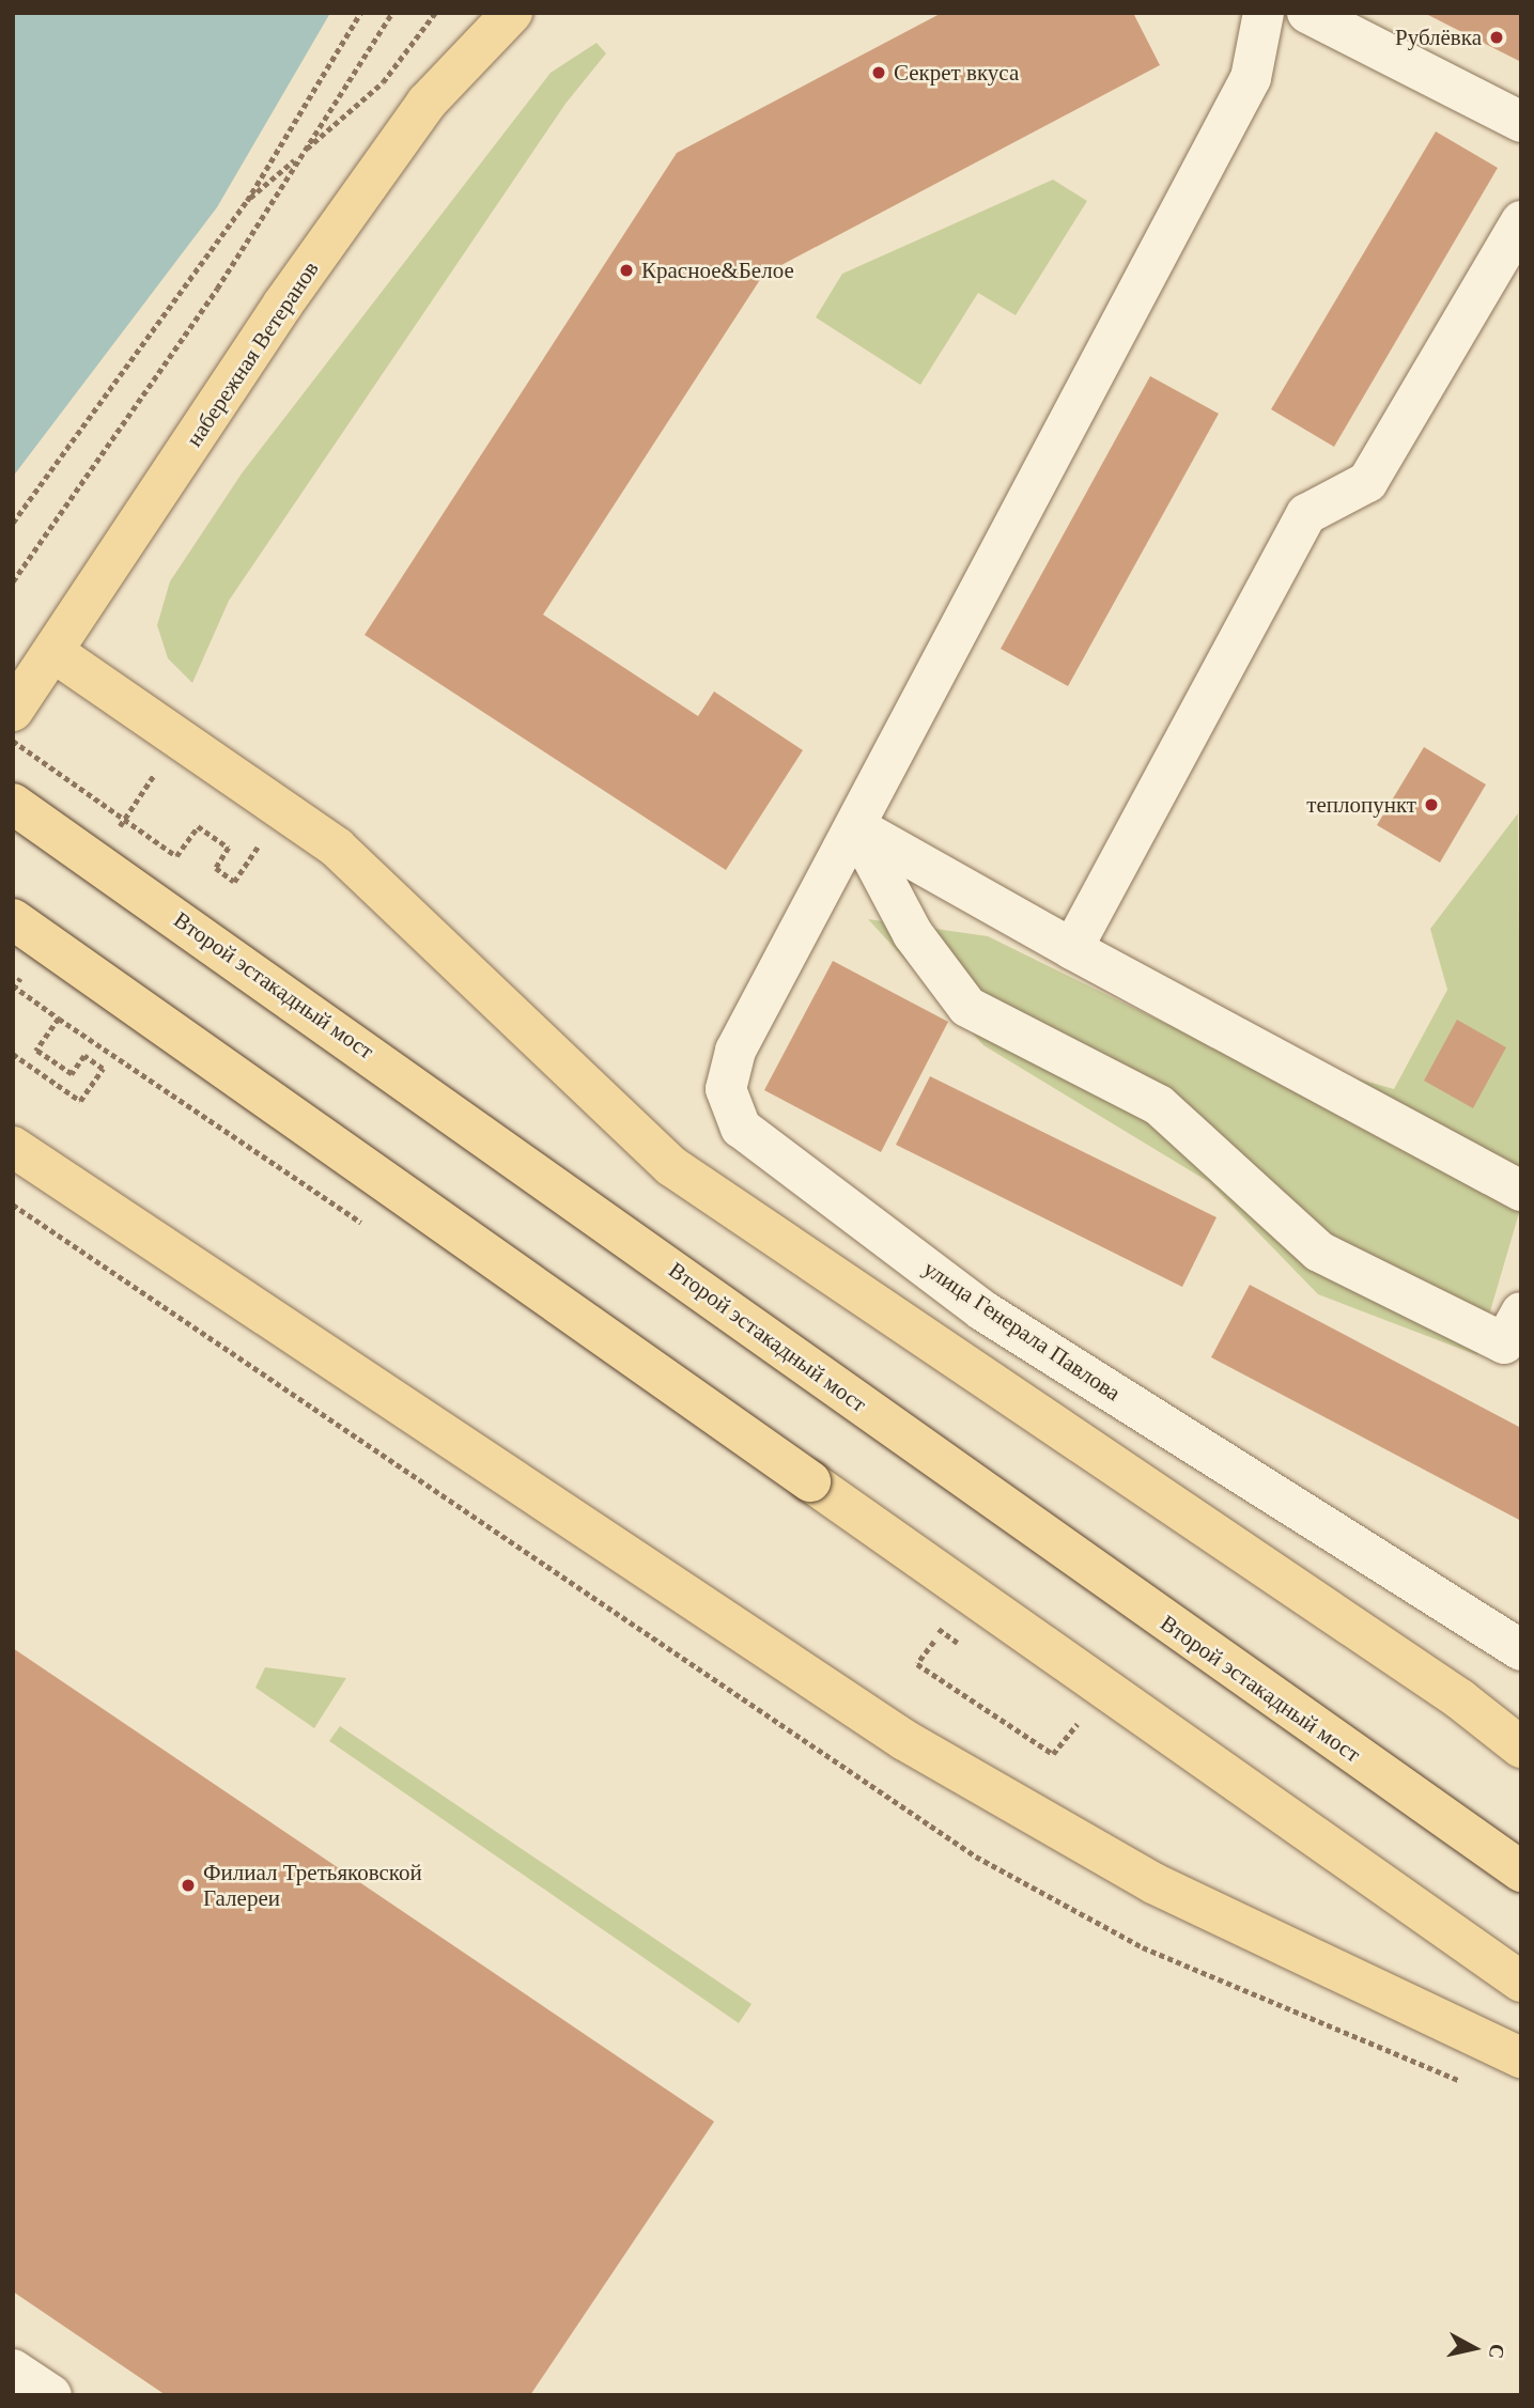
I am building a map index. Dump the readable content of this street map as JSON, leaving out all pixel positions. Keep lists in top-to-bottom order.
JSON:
{
  "streets": {
    "main road": ["набережная Ветеранов", "Второй эстакадный мост"],
    "street": ["улица Генерала Павлова"]
  },
  "places": [
    "Рублёвка",
    "Секрет вкуса",
    "Красное&Белое",
    "теплопункт",
    "Филиал Третьяковской Галереи"
  ],
  "north": "right"
}
